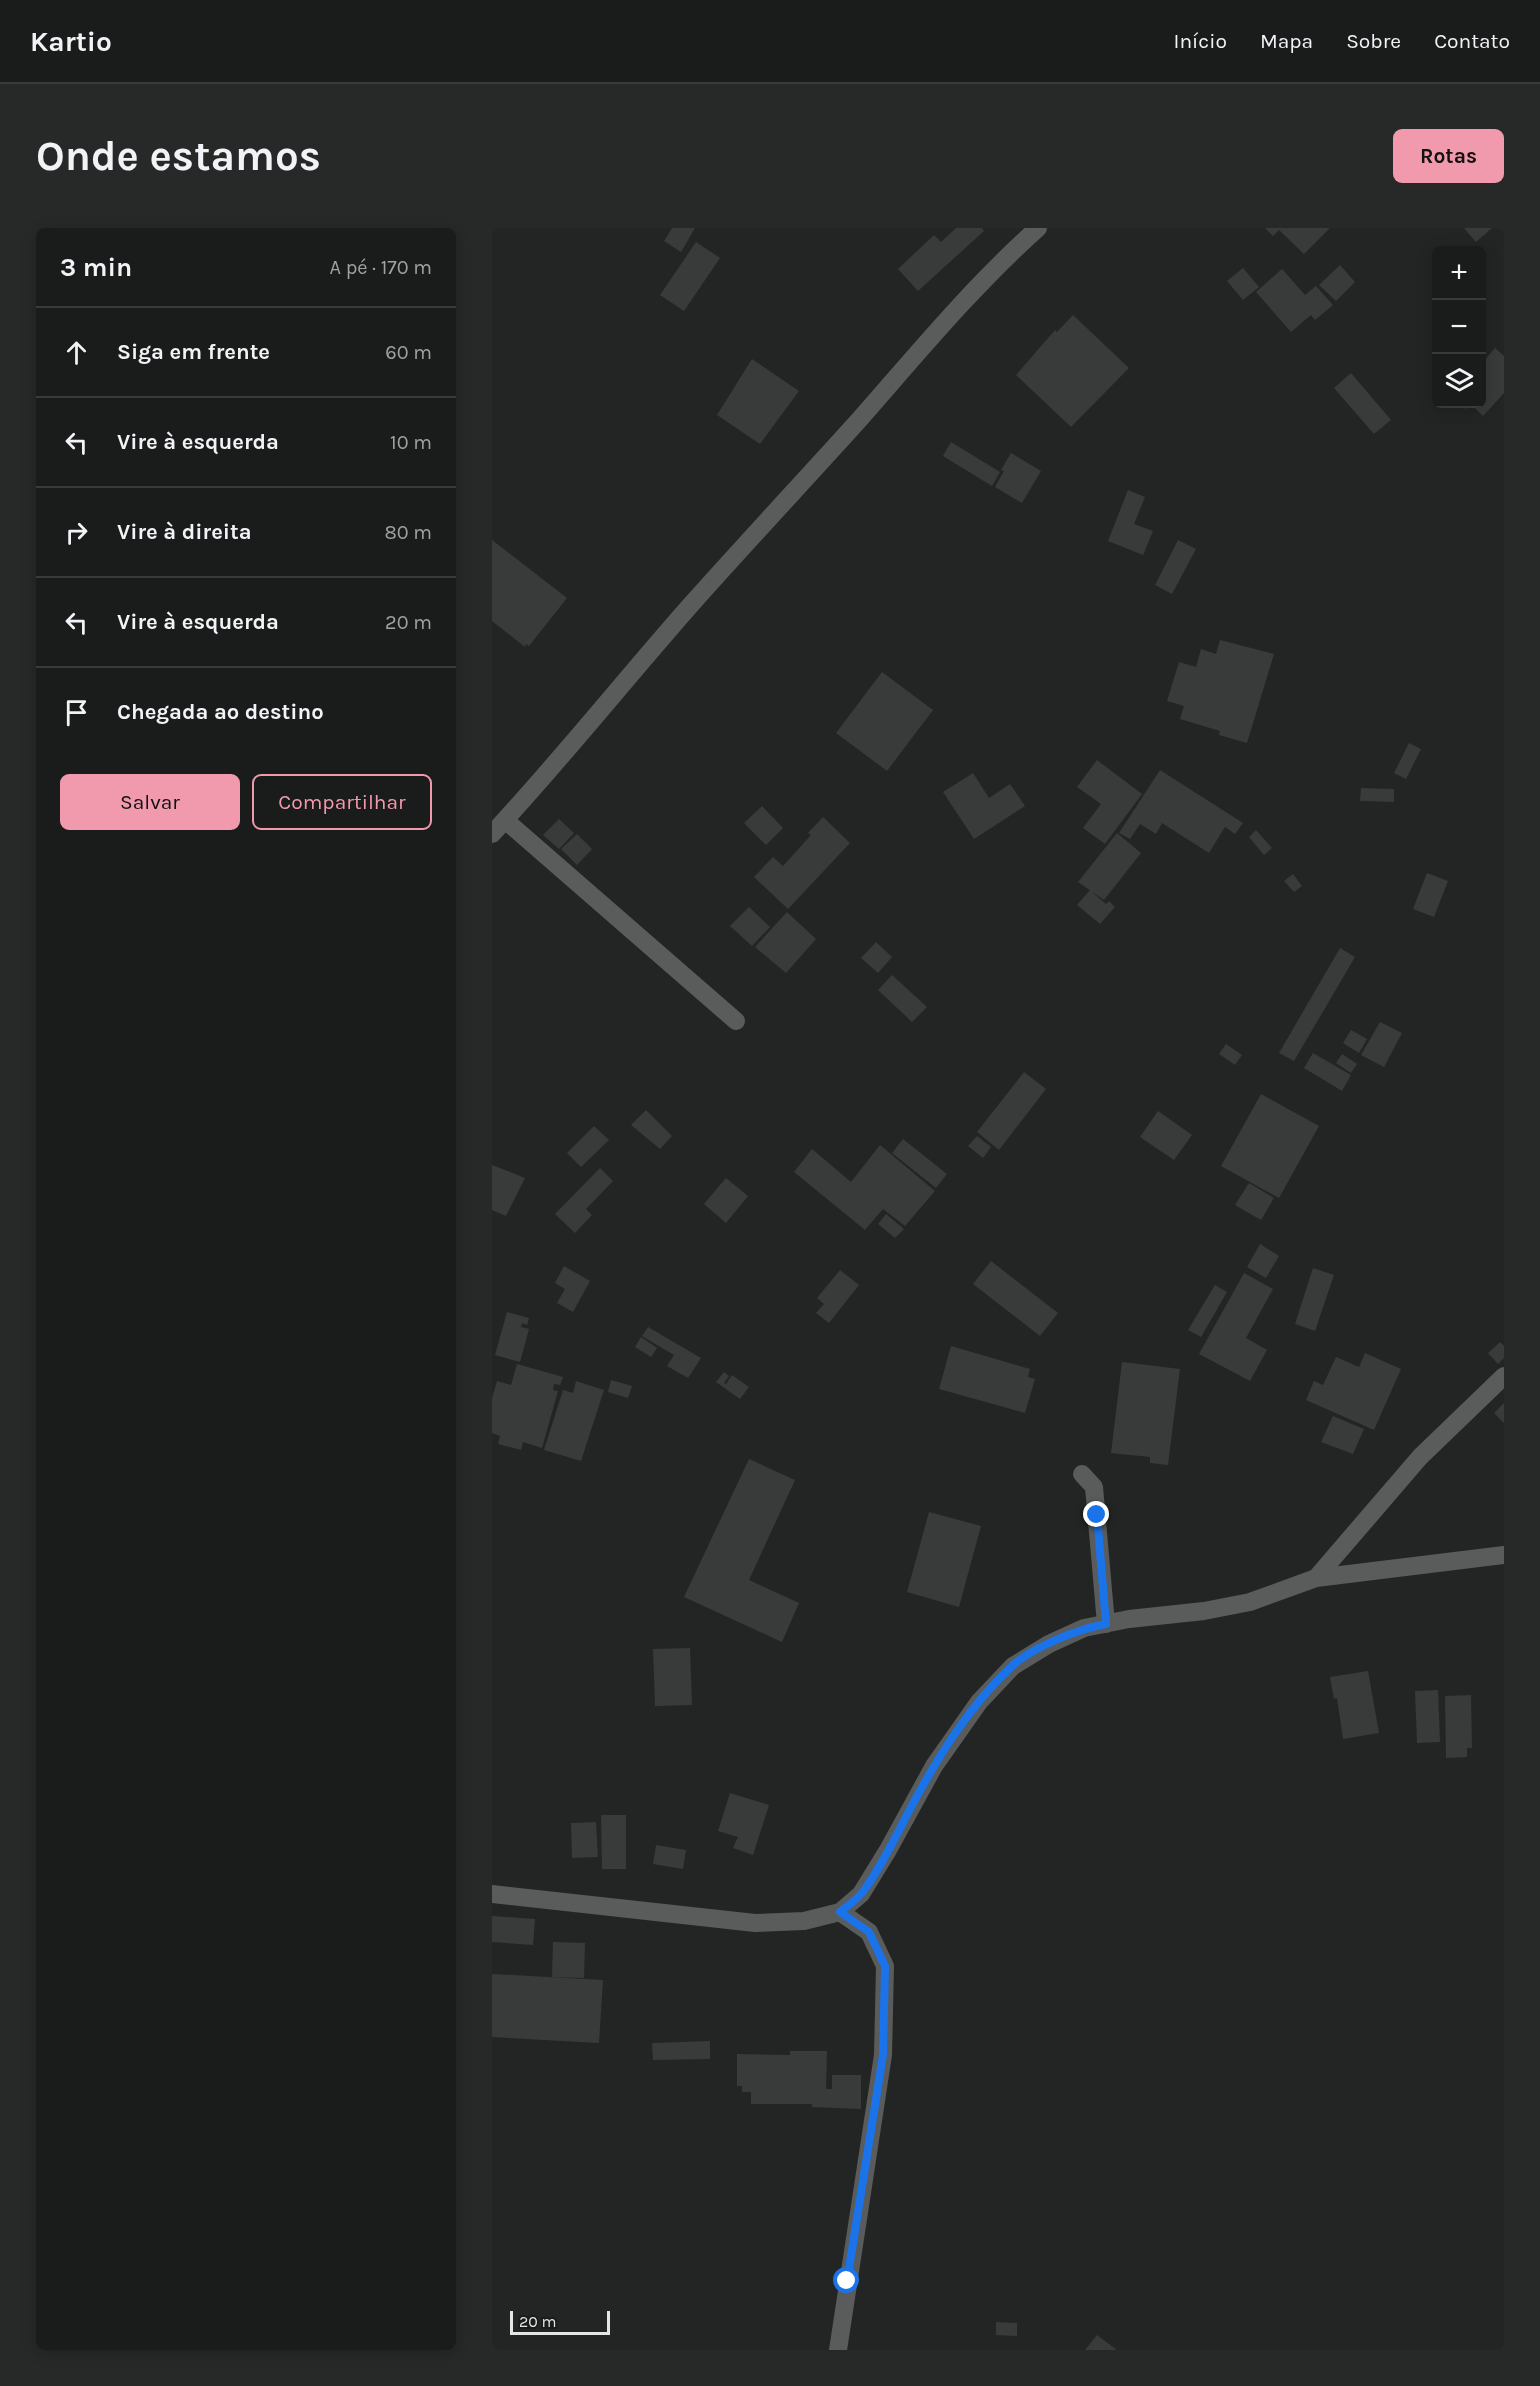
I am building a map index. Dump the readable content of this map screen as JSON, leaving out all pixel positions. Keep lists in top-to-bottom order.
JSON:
{
  "scale_bar": "20 m",
  "page": {
    "header": "Kartio",
    "nav": [
      "Início",
      "Mapa",
      "Sobre",
      "Contato"
    ],
    "buttons": [
      "Rotas",
      ["Salvar", "Compartilhar"]
    ],
    "title": "Onde estamos",
    "heading": ["3 min", "A pé · 170 m"],
    "map_buttons": ["+", "−"],
    "list": [
      ["Siga em frente", "60 m"],
      ["Vire à esquerda", "10 m"],
      ["Vire à direita", "80 m"],
      ["Vire à esquerda", "20 m"],
      "Chegada ao destino"
    ],
    "scale": "20 m"
  }
}
